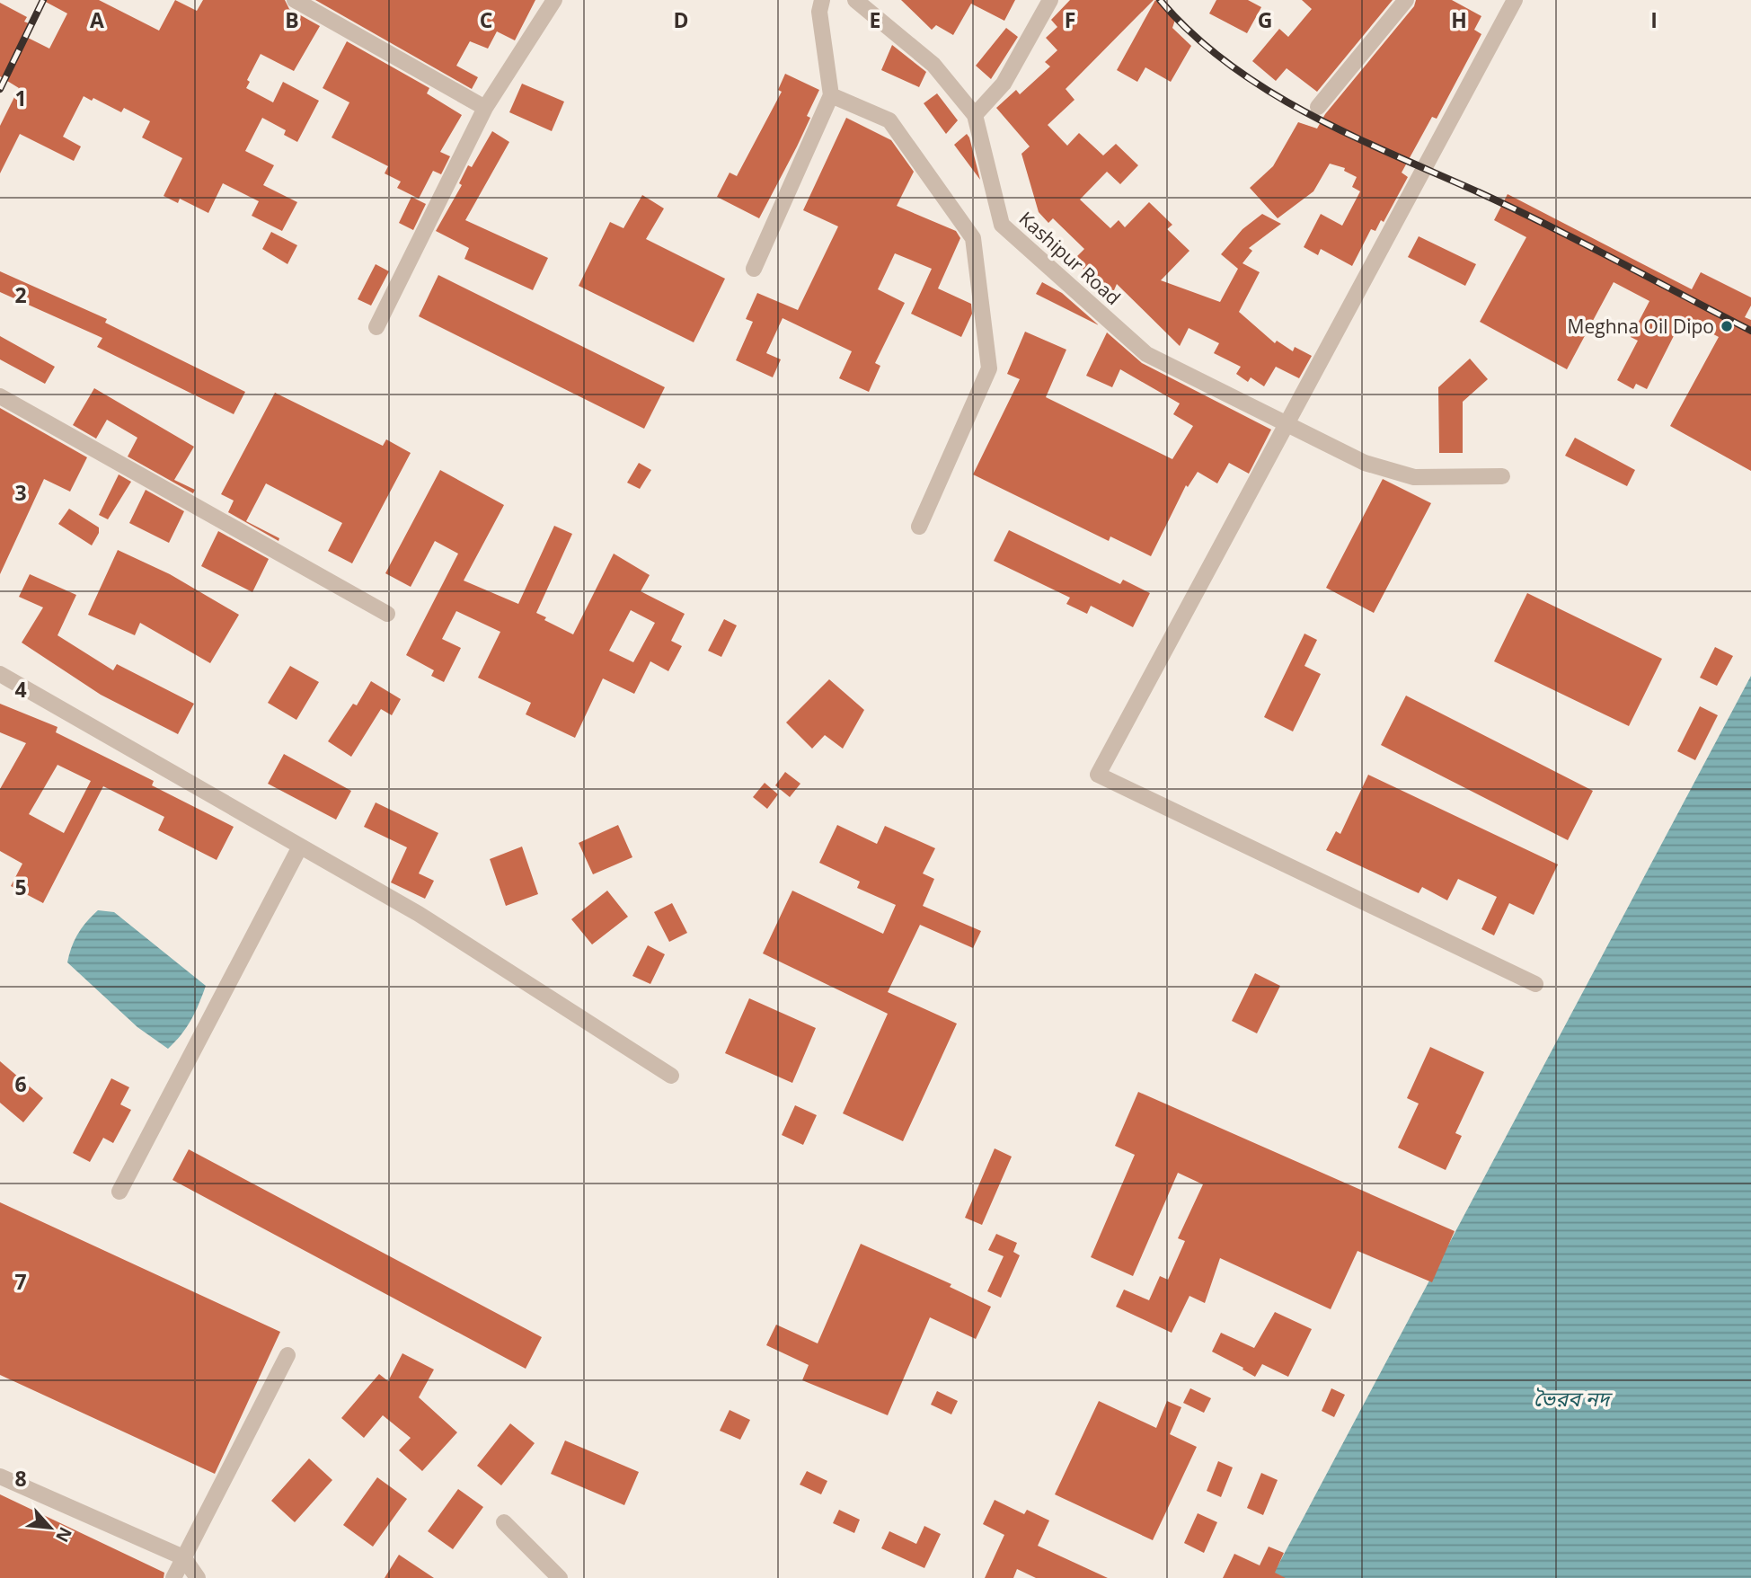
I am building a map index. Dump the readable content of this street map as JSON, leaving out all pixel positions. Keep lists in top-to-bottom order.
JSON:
{
  "streets": {
    "street": ["Kashipur Road"]
  },
  "water": ["ভৈরব নদ"],
  "places": ["Meghna Oil Dipo"],
  "north": "bottom right",
  "grid": {
    "columns": [
      "A",
      "B",
      "C",
      "D",
      "E",
      "F",
      "G",
      "H",
      "I"
    ],
    "rows": [
      "1",
      "2",
      "3",
      "4",
      "5",
      "6",
      "7",
      "8"
    ]
  }
}
